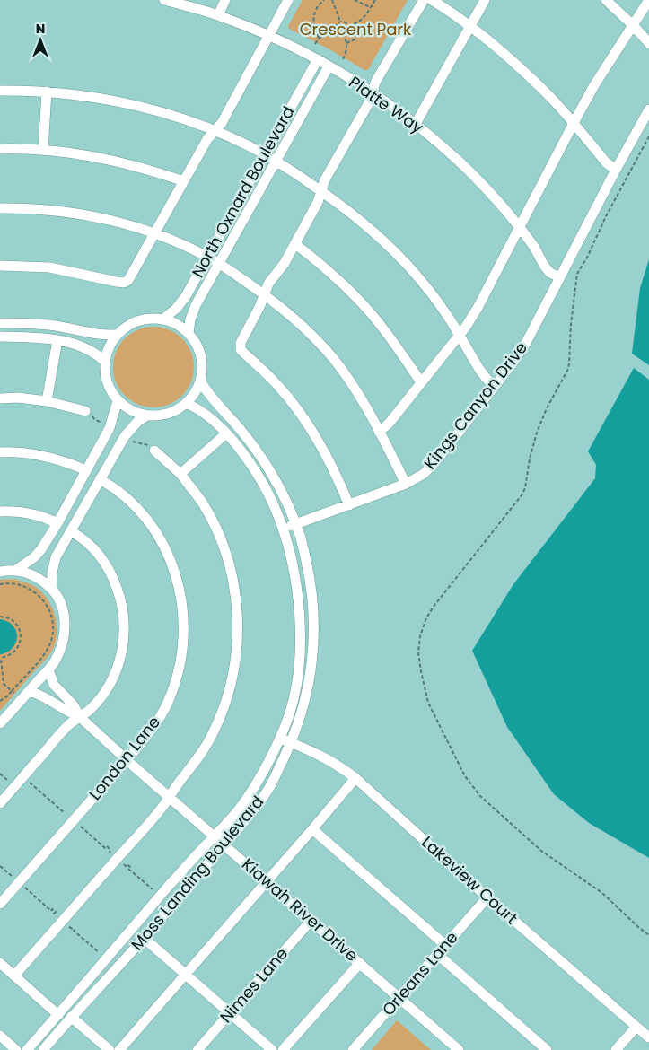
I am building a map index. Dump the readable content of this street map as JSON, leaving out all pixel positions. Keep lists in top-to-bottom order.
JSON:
{
  "streets": {
    "street": [
      "Platte Way",
      "North Oxnard Boulevard",
      "Kings Canyon Drive",
      "London Lane",
      "Moss Landing Boulevard",
      "Lakeview Court",
      "Kiawah River Drive",
      "Orleans Lane",
      "Nimes Lane"
    ]
  },
  "crossings": [
    ["Platte Way", "North Oxnard Boulevard"],
    ["Platte Way", "Kings Canyon Drive"],
    ["North Oxnard Boulevard", "Moss Landing Boulevard"],
    ["Kings Canyon Drive", "Moss Landing Boulevard"],
    ["London Lane", "Kiawah River Drive"],
    ["Moss Landing Boulevard", "Lakeview Court"],
    ["Moss Landing Boulevard", "Kiawah River Drive"],
    ["Lakeview Court", "Orleans Lane"],
    ["Kiawah River Drive", "Orleans Lane"],
    ["Kiawah River Drive", "Nimes Lane"]
  ],
  "parks": ["Crescent Park"],
  "north": "top"
}
